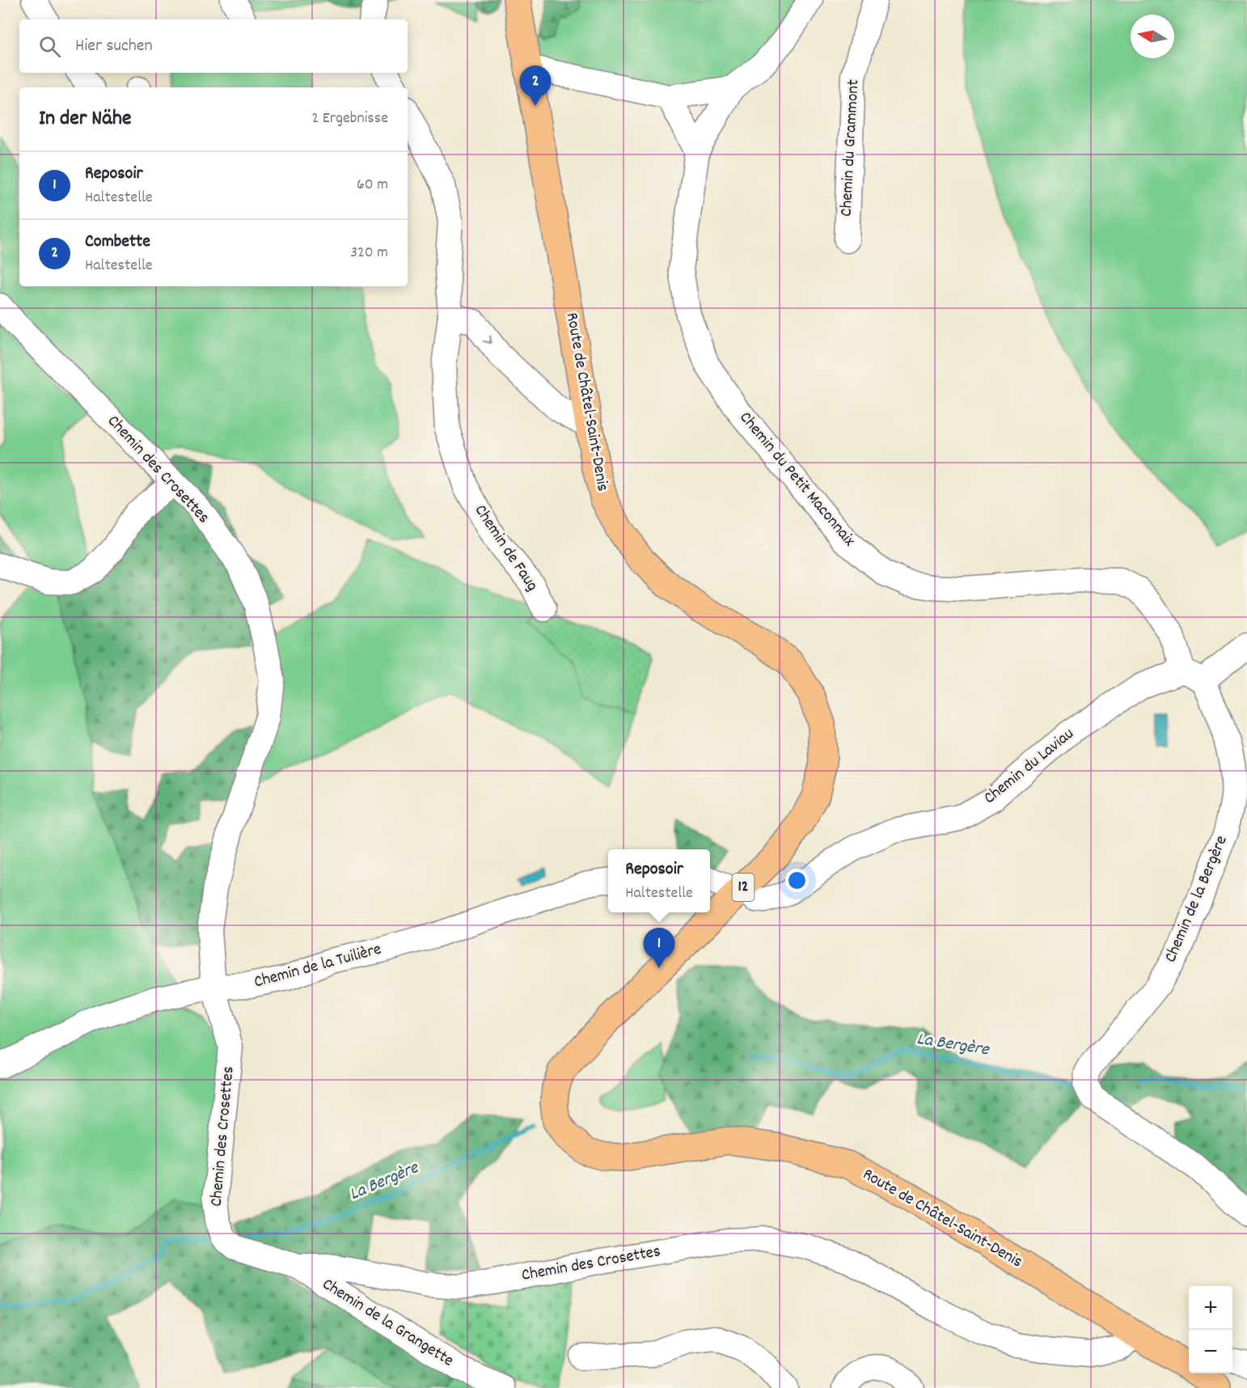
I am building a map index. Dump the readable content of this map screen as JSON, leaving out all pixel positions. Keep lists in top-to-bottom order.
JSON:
{
  "streets": {
    "main road": ["Route de Châtel-Saint-Denis", "12"],
    "street": [
      "Chemin du Grammont",
      "Chemin des Crosettes",
      "Chemin du Petit Maconnaix",
      "Chemin de Faug",
      "Chemin du Laviau",
      "Chemin de la Bergère",
      "Chemin de la Tuilière",
      "Chemin de la Grangette"
    ]
  },
  "crossings": [
    ["Route de Châtel-Saint-Denis", "Chemin des Crosettes"],
    ["Route de Châtel-Saint-Denis", "Chemin du Laviau"],
    ["Chemin des Crosettes", "Chemin de la Tuilière"],
    ["Chemin des Crosettes", "Chemin de la Grangette"],
    ["Chemin du Petit Maconnaix", "Chemin du Laviau"],
    ["Chemin du Petit Maconnaix", "Chemin de la Bergère"],
    ["Chemin du Laviau", "Chemin de la Bergère"]
  ],
  "water": ["La Bergère"],
  "north": "left",
  "page": {
    "search": "Hier suchen",
    "pins": ["2", "1"],
    "heading": ["In der Nähe", "2 Ergebnisse"],
    "list": [
      {
        "mark": "1",
        "name": "Reposoir",
        "note": "Haltestelle",
        "value": "60 m"
      },
      {
        "mark": "2",
        "name": "Combette",
        "note": "Haltestelle",
        "value": "320 m"
      }
    ],
    "popup": ["Reposoir", "Haltestelle"],
    "map_buttons": ["+", "−"]
  }
}
